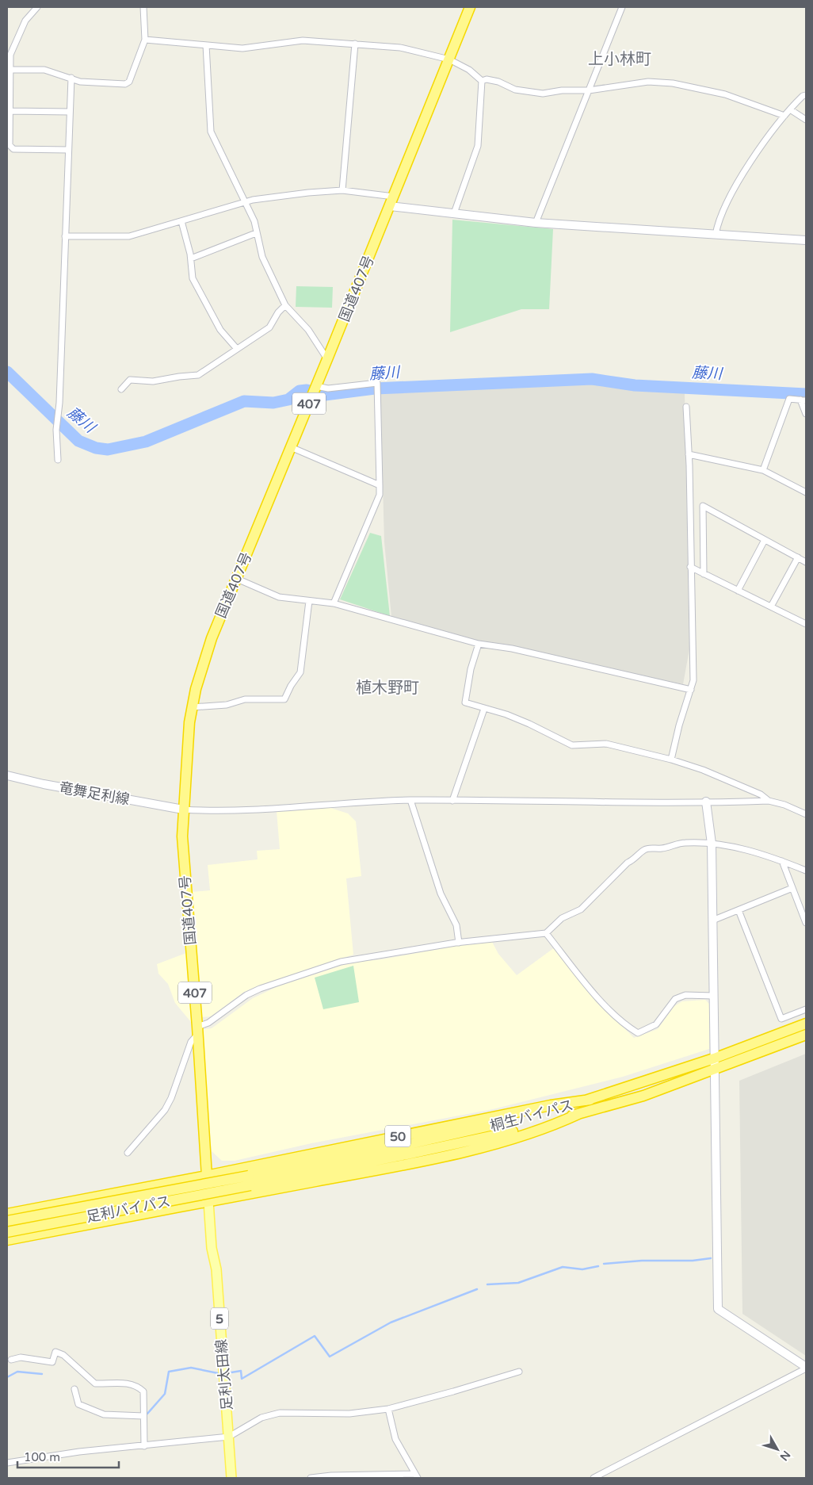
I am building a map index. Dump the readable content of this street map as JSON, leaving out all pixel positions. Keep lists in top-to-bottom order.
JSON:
{
  "streets": {
    "highway": [
      "国道407号",
      "407",
      "桐生バイパス",
      "50",
      "足利バイパス"
    ],
    "main road": ["5", "足利太田線"],
    "street": ["竜舞足利線"]
  },
  "crossings": [
    ["国道407号", "竜舞足利線"],
    ["国道407号", "50"],
    ["国道407号", "足利太田線"],
    ["桐生バイパス", "50"],
    ["桐生バイパス", "足利バイパス"],
    ["50", "足利太田線"]
  ],
  "districts": ["上小林町", "植木野町"],
  "water": ["藤川"],
  "scale_bar": "100 m",
  "north": "bottom right"
}
